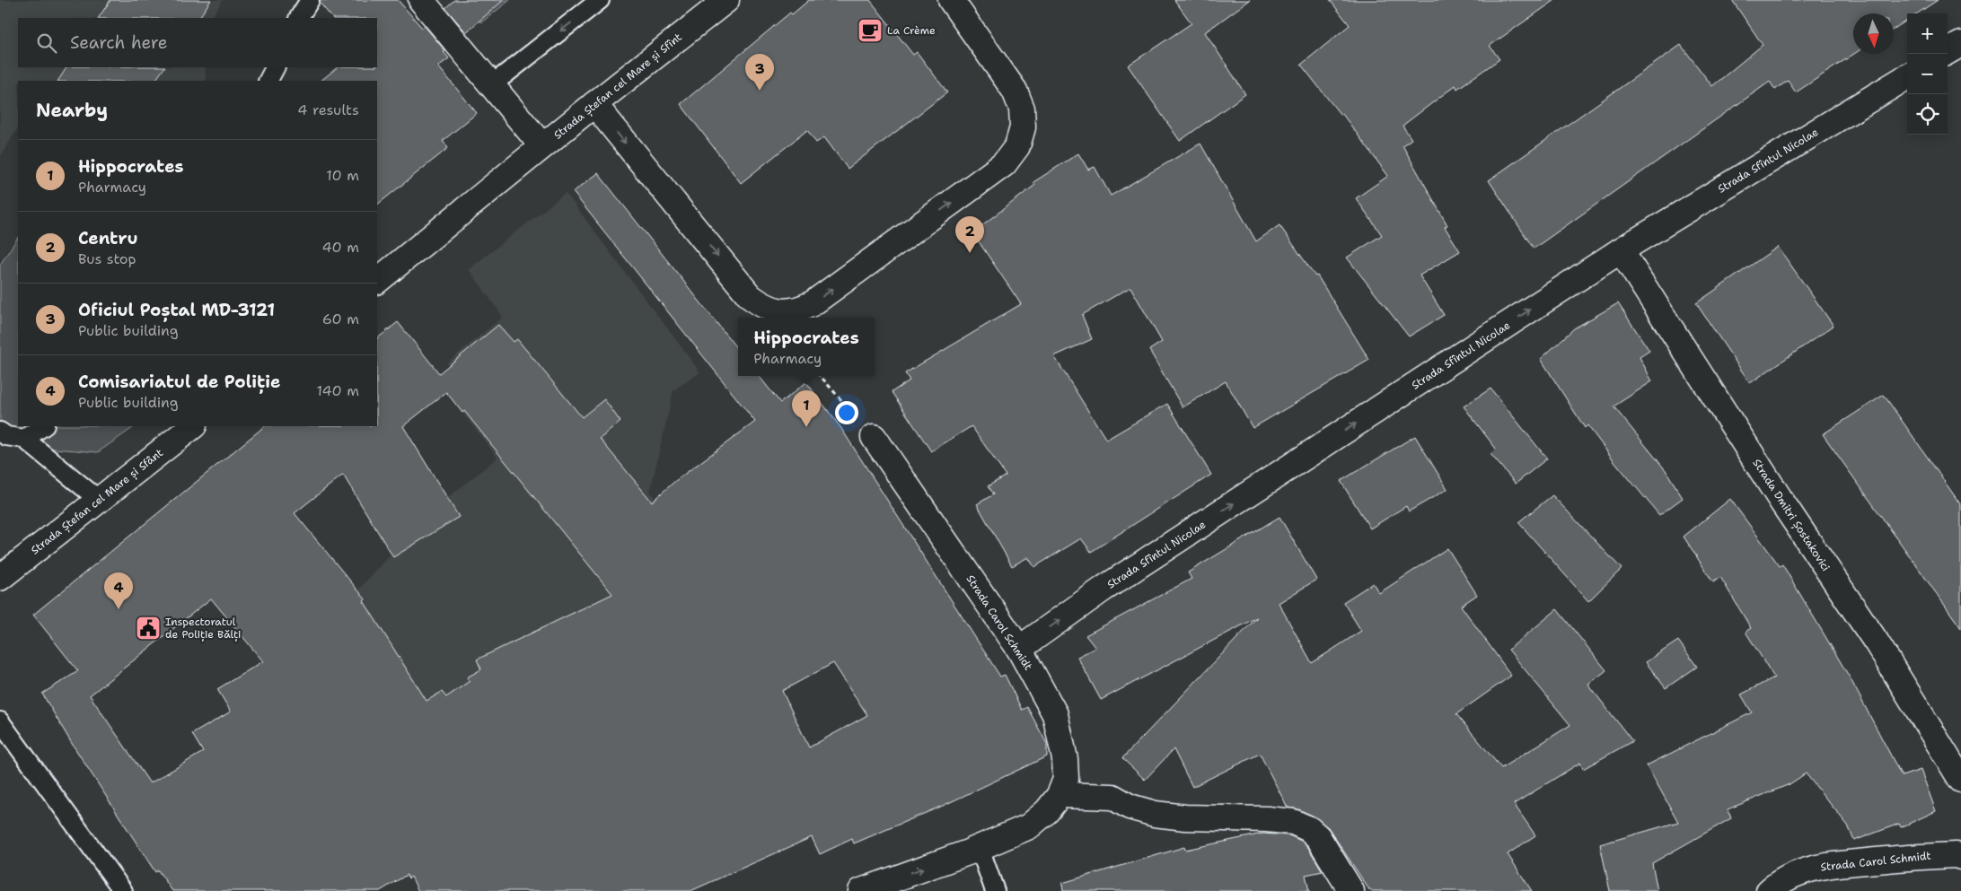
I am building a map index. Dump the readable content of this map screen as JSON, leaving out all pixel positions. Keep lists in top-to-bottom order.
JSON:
{
  "streets": {
    "street": [
      "Strada Ștefan cel Mare și Sfînt",
      "Strada Sfîntul Nicolae",
      "Strada Ștefan cel Mare și Sfânt",
      "Strada Dmitri Șostakovici",
      "Strada Carol Schmidt"
    ]
  },
  "crossings": [
    ["Strada Sfîntul Nicolae", "Strada Dmitri Șostakovici"],
    ["Strada Sfîntul Nicolae", "Strada Carol Schmidt"]
  ],
  "one_way": ["Strada Sfîntul Nicolae"],
  "places": {
    "cafe": ["La Crème"],
    "public building": ["Inspectoratul de Poliție Bălți"]
  },
  "north": "bottom",
  "page": {
    "map_buttons": ["+", "−"],
    "search": "Search here",
    "pins": [
      "3",
      "2",
      "1",
      "4"
    ],
    "heading": ["Nearby", "4 results"],
    "list": [
      {
        "mark": "1",
        "name": "Hippocrates",
        "note": "Pharmacy",
        "value": "10 m"
      },
      {
        "mark": "2",
        "name": "Centru",
        "note": "Bus stop",
        "value": "40 m"
      },
      {
        "mark": "3",
        "name": "Oficiul Poștal MD-3121",
        "note": "Public building",
        "value": "60 m"
      },
      {
        "mark": "4",
        "name": "Comisariatul de Poliție",
        "note": "Public building",
        "value": "140 m"
      }
    ],
    "popup": ["Hippocrates", "Pharmacy"]
  }
}
